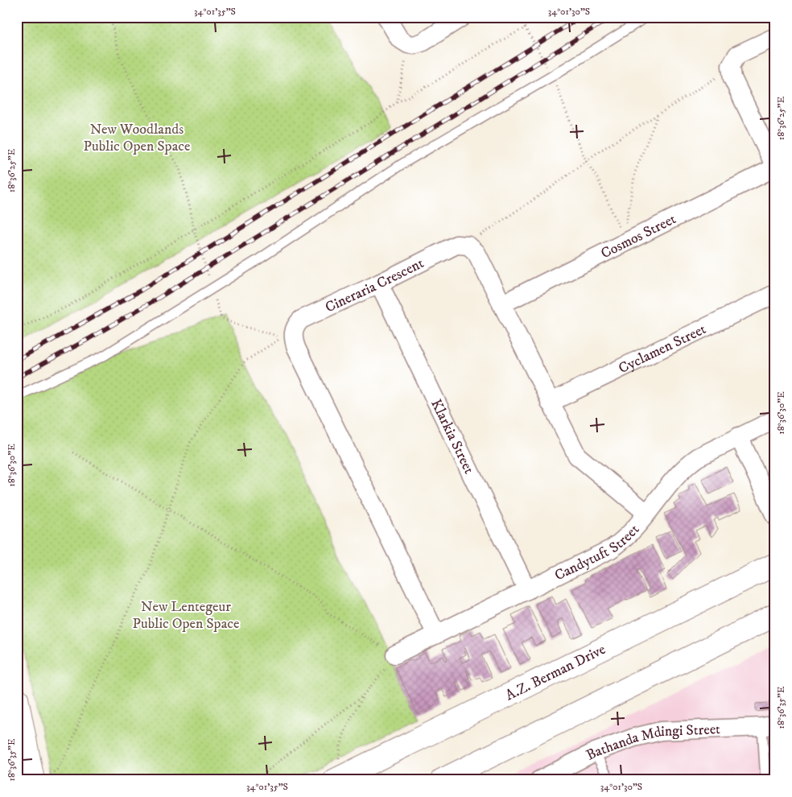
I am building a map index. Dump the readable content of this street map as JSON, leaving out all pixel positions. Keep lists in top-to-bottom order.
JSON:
{
  "streets": {
    "main road": ["A.Z. Berman Drive"],
    "street": [
      "Cosmos Street",
      "Cineraria Crescent",
      "Cyclamen Street",
      "Klarkia Street",
      "Candytuft Street",
      "Bathanda Mdingi Street"
    ]
  },
  "crossings": [
    ["Cineraria Crescent", "Klarkia Street"],
    ["Klarkia Street", "Candytuft Street"]
  ],
  "parks": ["New Woodlands Public Open Space", "New Lentegeur Public Open Space"],
  "coordinates": [
    "34°01'35\"S",
    "34°01'30\"S",
    "18°36'25\"E",
    "18°36'30\"E",
    "18°36'35\"E"
  ]
}
